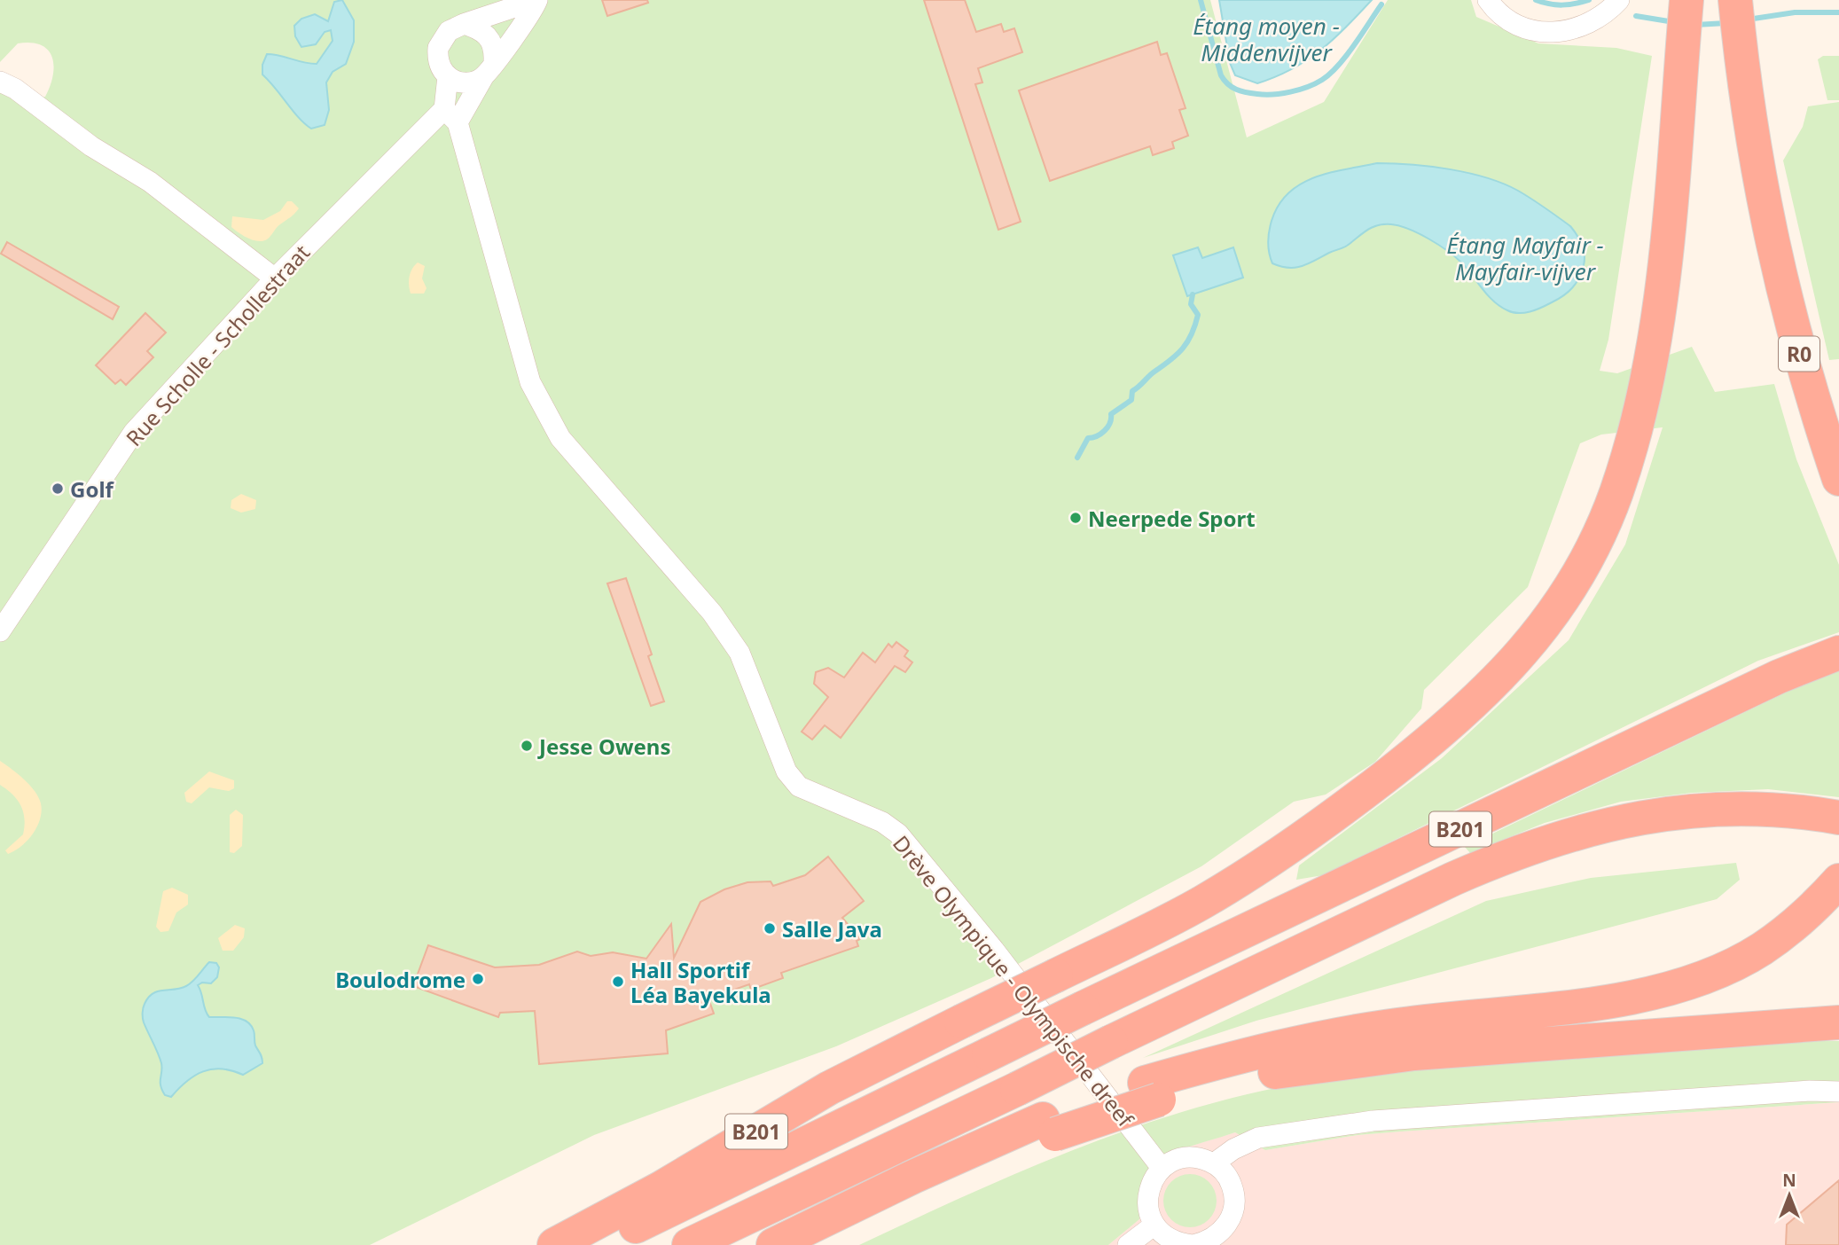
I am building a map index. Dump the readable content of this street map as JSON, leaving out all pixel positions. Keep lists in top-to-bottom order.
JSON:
{
  "streets": {
    "highway": ["R0", "B201"],
    "street": ["Rue Scholle - Schollestraat", "Drève Olympique - Olympische dreef"]
  },
  "crossings": [
    ["Rue Scholle - Schollestraat", "Drève Olympique - Olympische dreef"]
  ],
  "water": ["Étang moyen - Middenvijver", "Étang Mayfair - Mayfair-vijver"],
  "places": [
    "Golf",
    "Neerpede Sport",
    "Jesse Owens",
    "Salle Java",
    "Boulodrome",
    "Hall Sportif Léa Bayekula"
  ],
  "north": "top"
}
